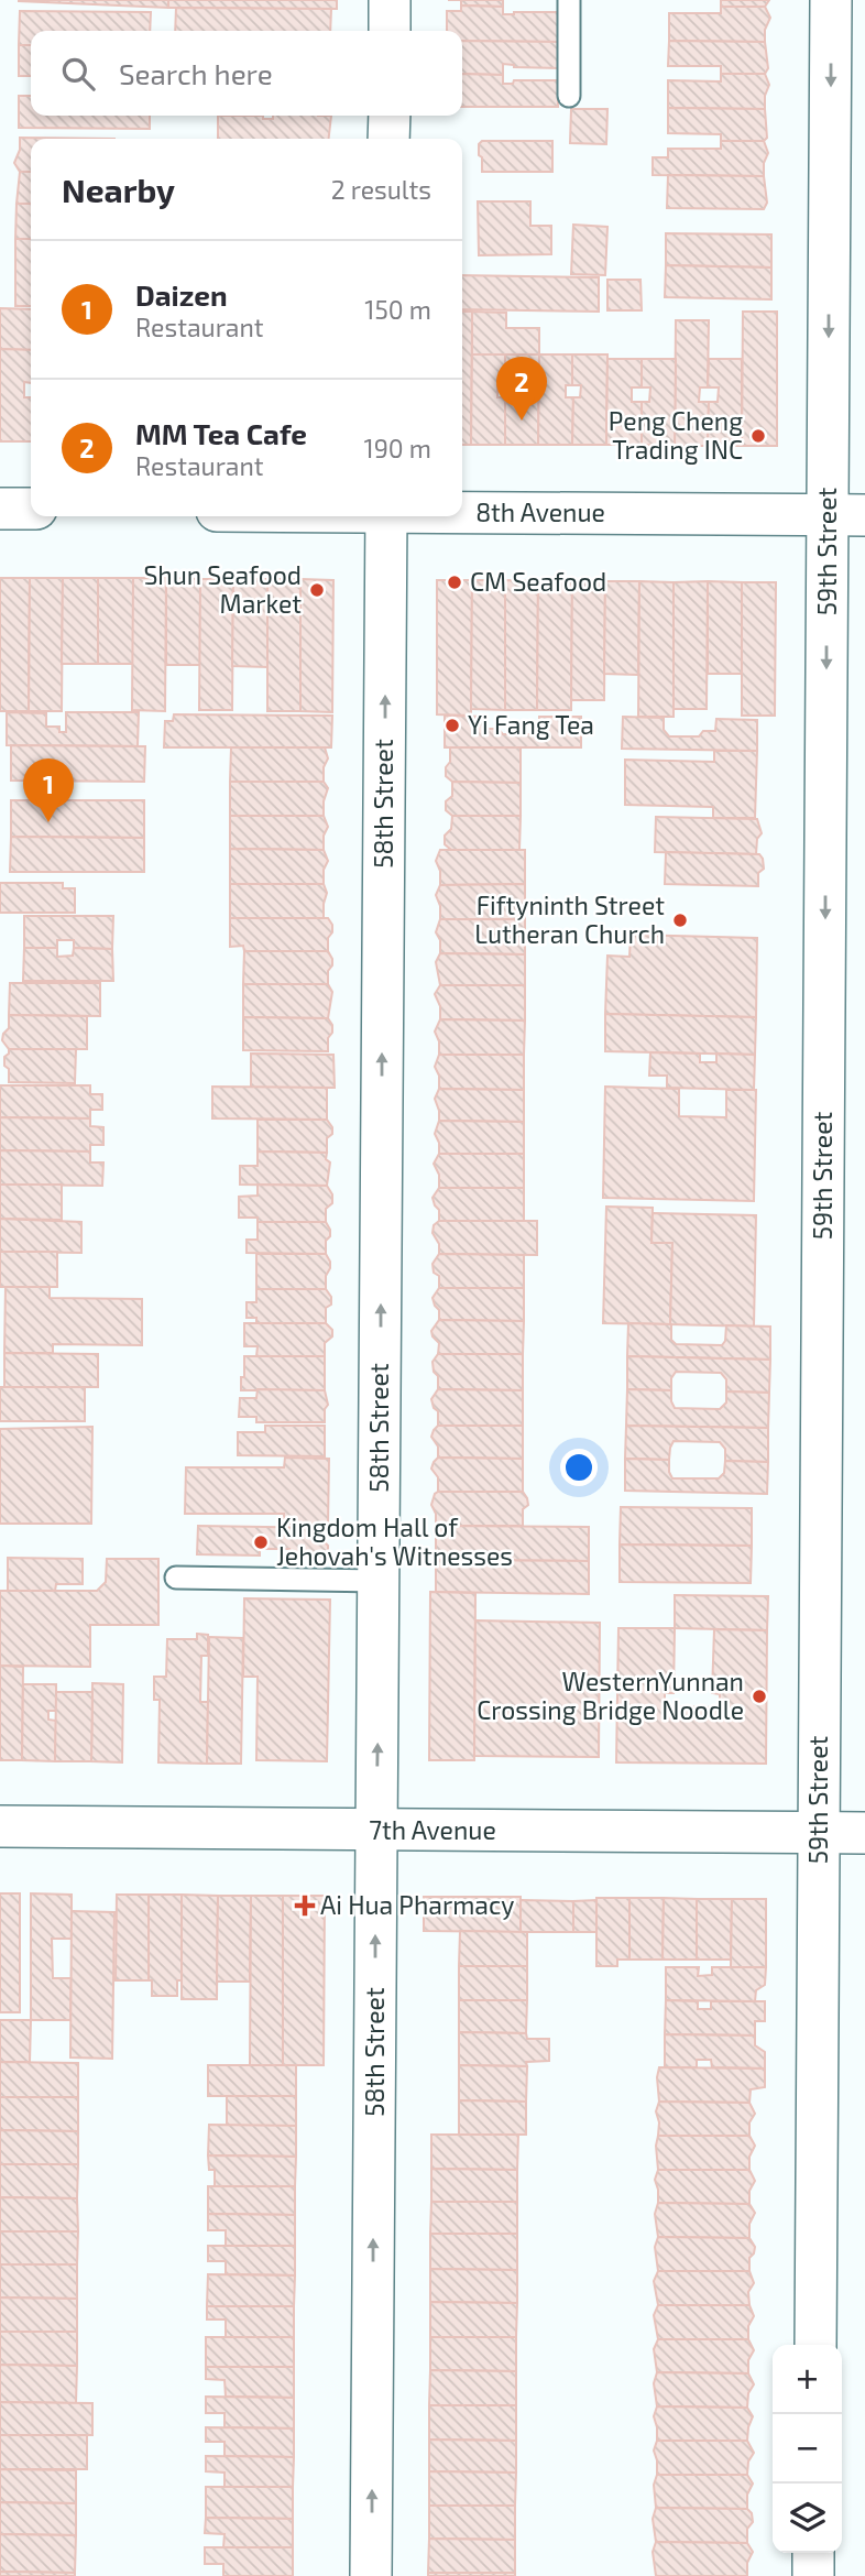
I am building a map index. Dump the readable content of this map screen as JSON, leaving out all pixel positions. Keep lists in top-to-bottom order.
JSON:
{
  "streets": {
    "street": [
      "8th Avenue",
      "59th Street",
      "58th Street",
      "7th Avenue"
    ]
  },
  "crossings": [
    ["8th Avenue", "59th Street"],
    ["59th Street", "7th Avenue"],
    ["58th Street", "7th Avenue"]
  ],
  "one_way": ["59th Street", "58th Street"],
  "places": {
    "other": [
      "Peng Cheng Trading INC",
      "CM Seafood",
      "Shun Seafood Market",
      "Yi Fang Tea",
      "Fiftyninth Street Lutheran Church",
      "Kingdom Hall of Jehovah's Witnesses",
      "WesternYunnan Crossing Bridge Noodle"
    ],
    "health": ["Ai Hua Pharmacy"]
  },
  "page": {
    "search": "Search here",
    "heading": ["Nearby", "2 results"],
    "list": [
      {
        "mark": "1",
        "name": "Daizen",
        "note": "Restaurant",
        "value": "150 m"
      },
      {
        "mark": "2",
        "name": "MM Tea Cafe",
        "note": "Restaurant",
        "value": "190 m"
      }
    ],
    "pins": ["2", "1"],
    "map_buttons": ["+", "−"]
  }
}
